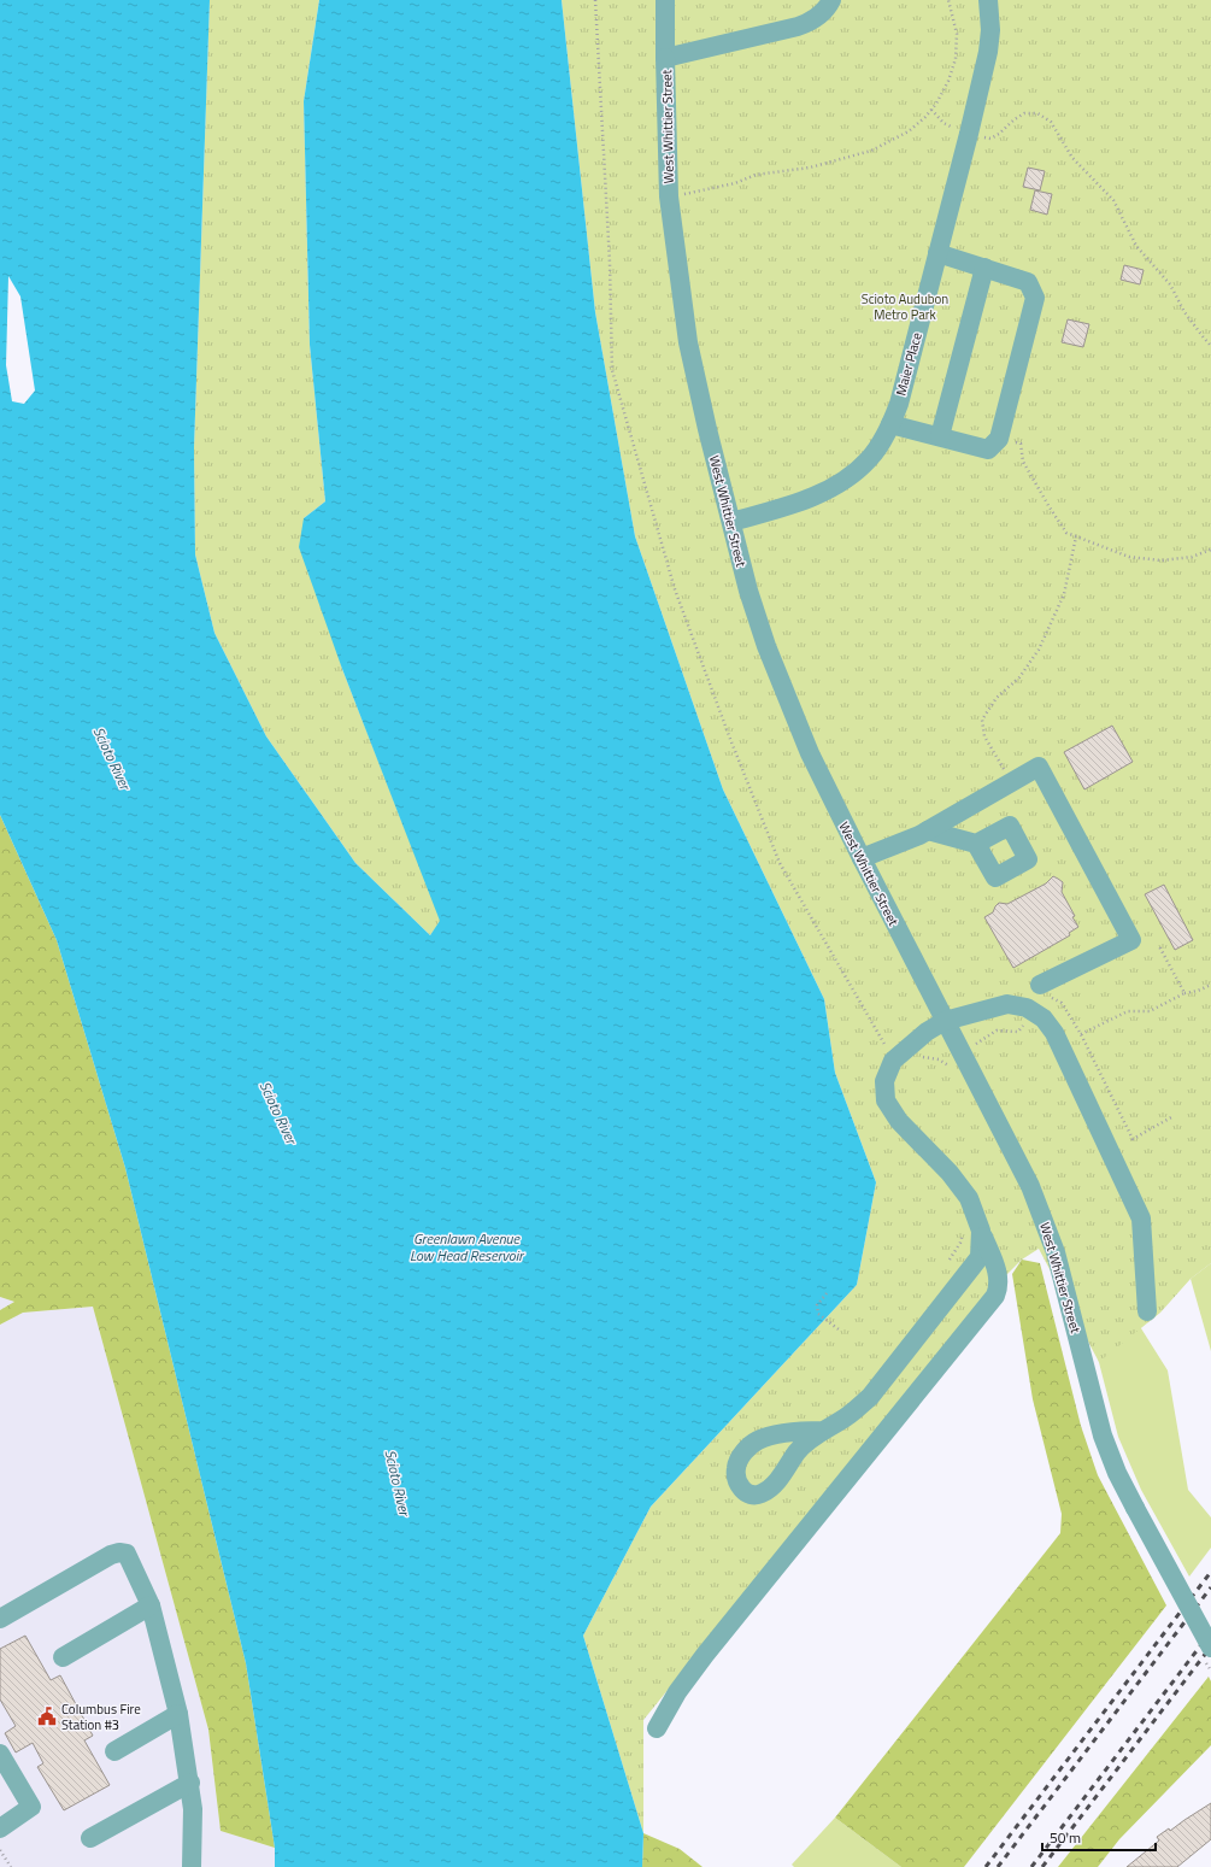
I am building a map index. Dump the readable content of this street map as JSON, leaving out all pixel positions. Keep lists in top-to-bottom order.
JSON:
{
  "streets": {
    "street": ["West Whittier Street", "Maier Place"]
  },
  "crossings": [
    ["West Whittier Street", "Maier Place"]
  ],
  "water": ["Scioto River", "Greenlawn Avenue Low Head Reservoir"],
  "parks": ["Scioto Audubon Metro Park"],
  "places": {
    "public building": ["Columbus Fire Station #3"]
  },
  "scale_bar": "50 m"
}
